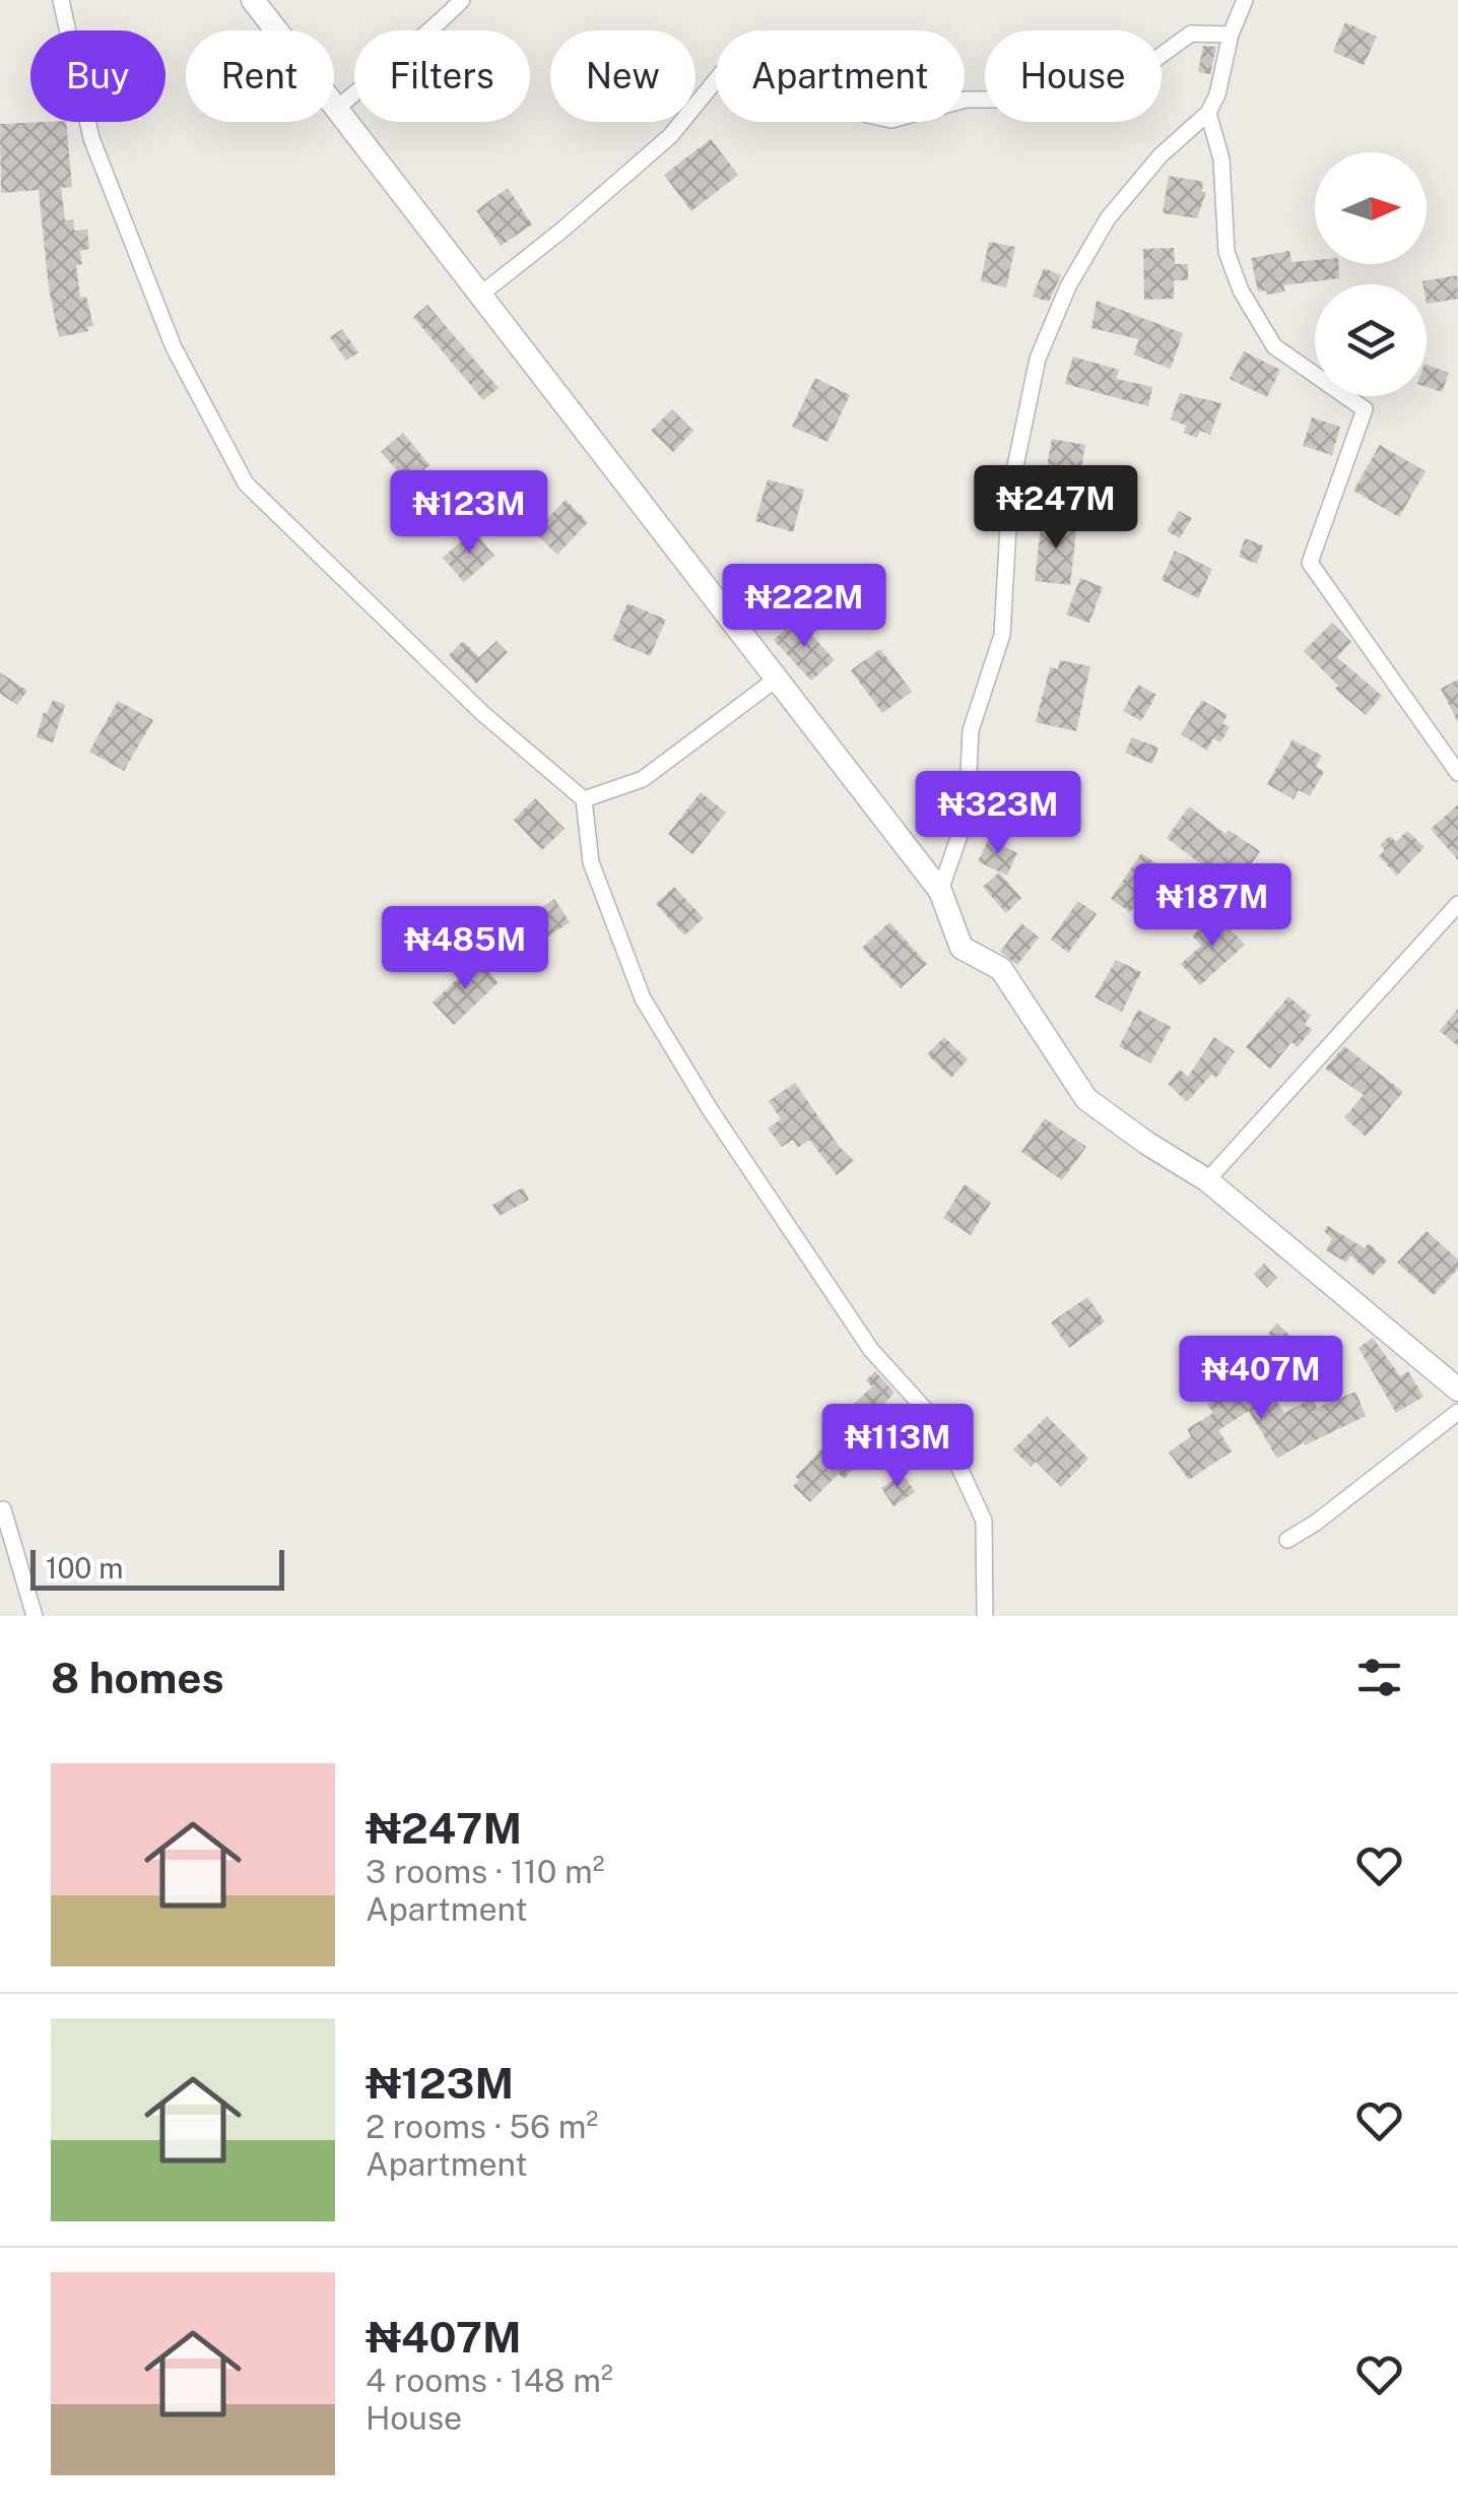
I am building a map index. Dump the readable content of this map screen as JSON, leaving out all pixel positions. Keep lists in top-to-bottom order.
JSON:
{
  "scale_bar": "100 m",
  "north": "right",
  "page": {
    "chip": [
      "Buy",
      "Rent",
      "Filters",
      "New",
      "Apartment",
      "House"
    ],
    "price": [
      "₦247M",
      "₦123M",
      "₦222M",
      "₦323M",
      "₦187M",
      "₦485M",
      "₦407M",
      "₦113M"
    ],
    "scale": "100 m",
    "heading": "8 homes",
    "list": [
      {
        "name": "₦247M",
        "note": "3 rooms · 110 m² · Apartment"
      },
      {
        "name": "₦123M",
        "note": "2 rooms · 56 m² · Apartment"
      },
      {
        "name": "₦407M",
        "note": "4 rooms · 148 m² · House"
      }
    ]
  }
}
